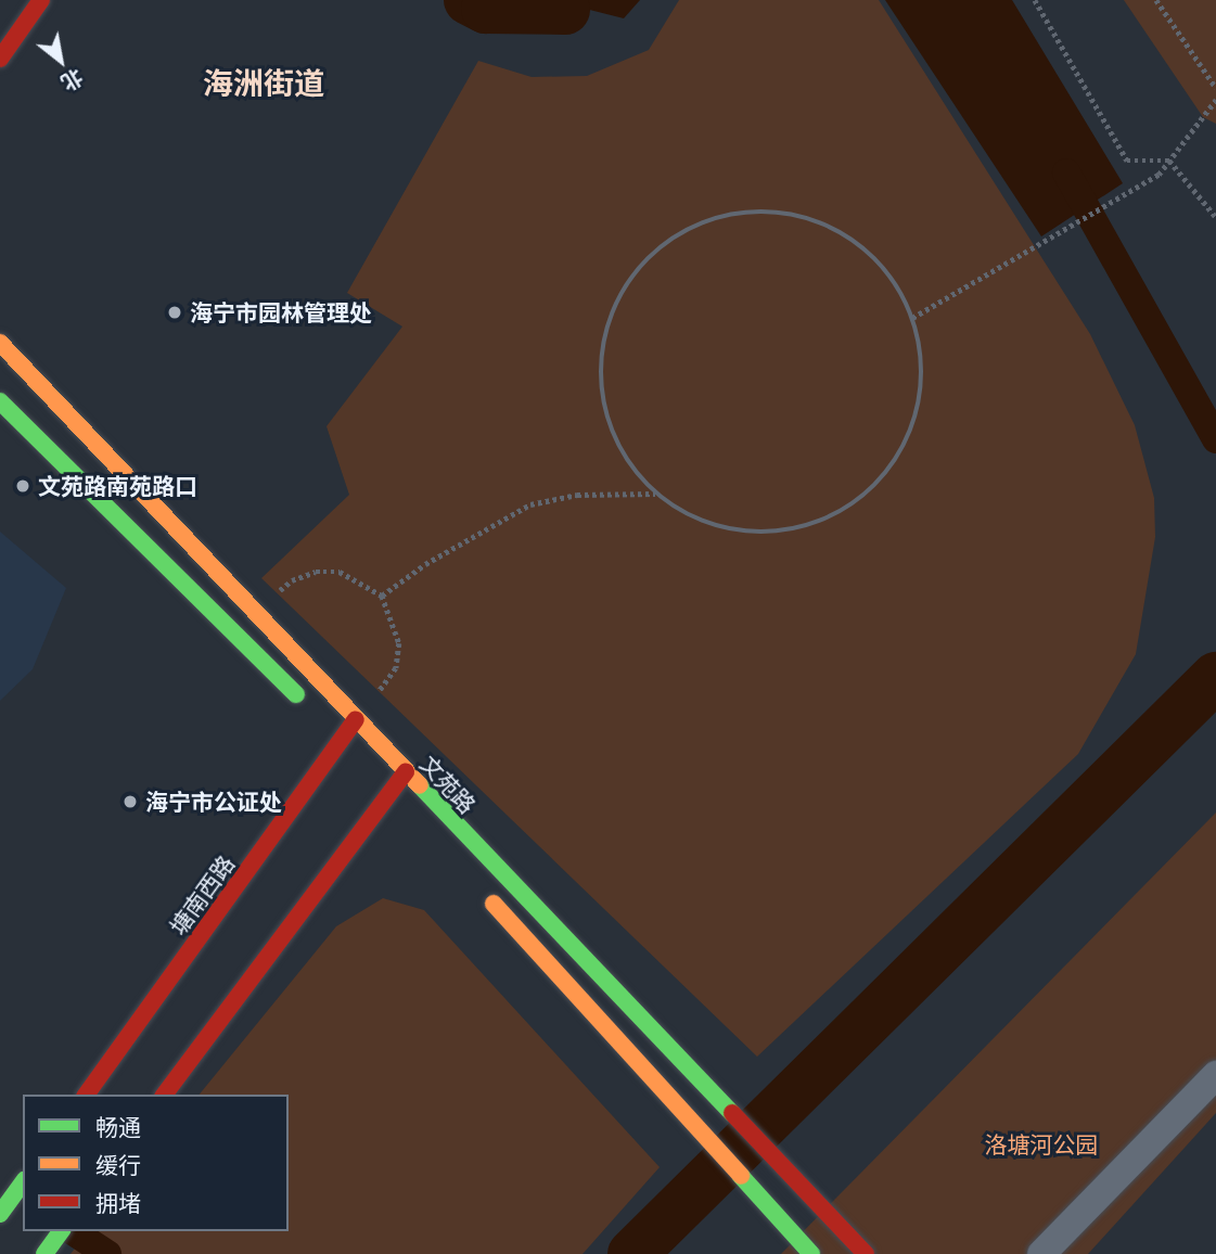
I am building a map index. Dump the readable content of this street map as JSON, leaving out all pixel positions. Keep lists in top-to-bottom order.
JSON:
{
  "streets": {
    "main road": ["文苑路", "塘南西路"]
  },
  "crossings": [
    ["文苑路", "塘南西路"]
  ],
  "districts": ["海洲街道"],
  "parks": ["洛塘河公园"],
  "places": ["海宁市园林管理处", "文苑路南苑路口", "海宁市公证处"],
  "legend": ["畅通", "缓行", "拥堵"],
  "north": "bottom right"
}
